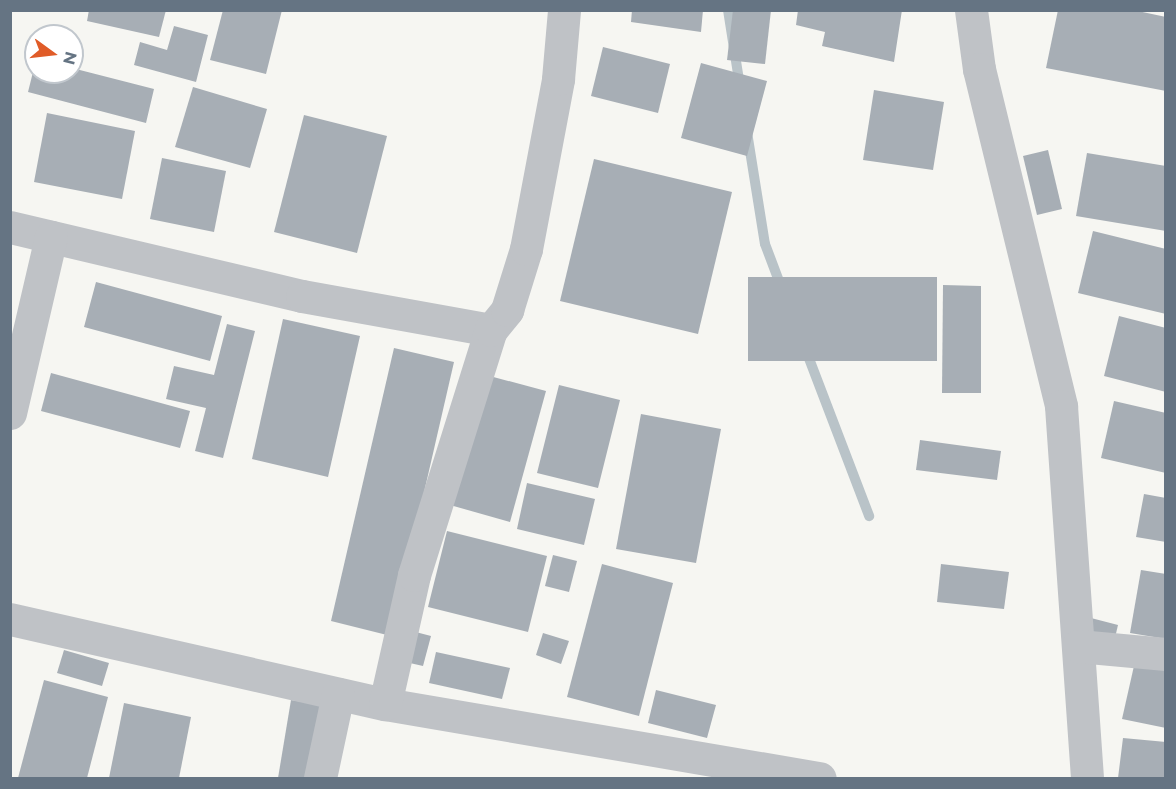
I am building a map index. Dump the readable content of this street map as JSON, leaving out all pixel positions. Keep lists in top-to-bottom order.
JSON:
{
  "north": "right"
}
